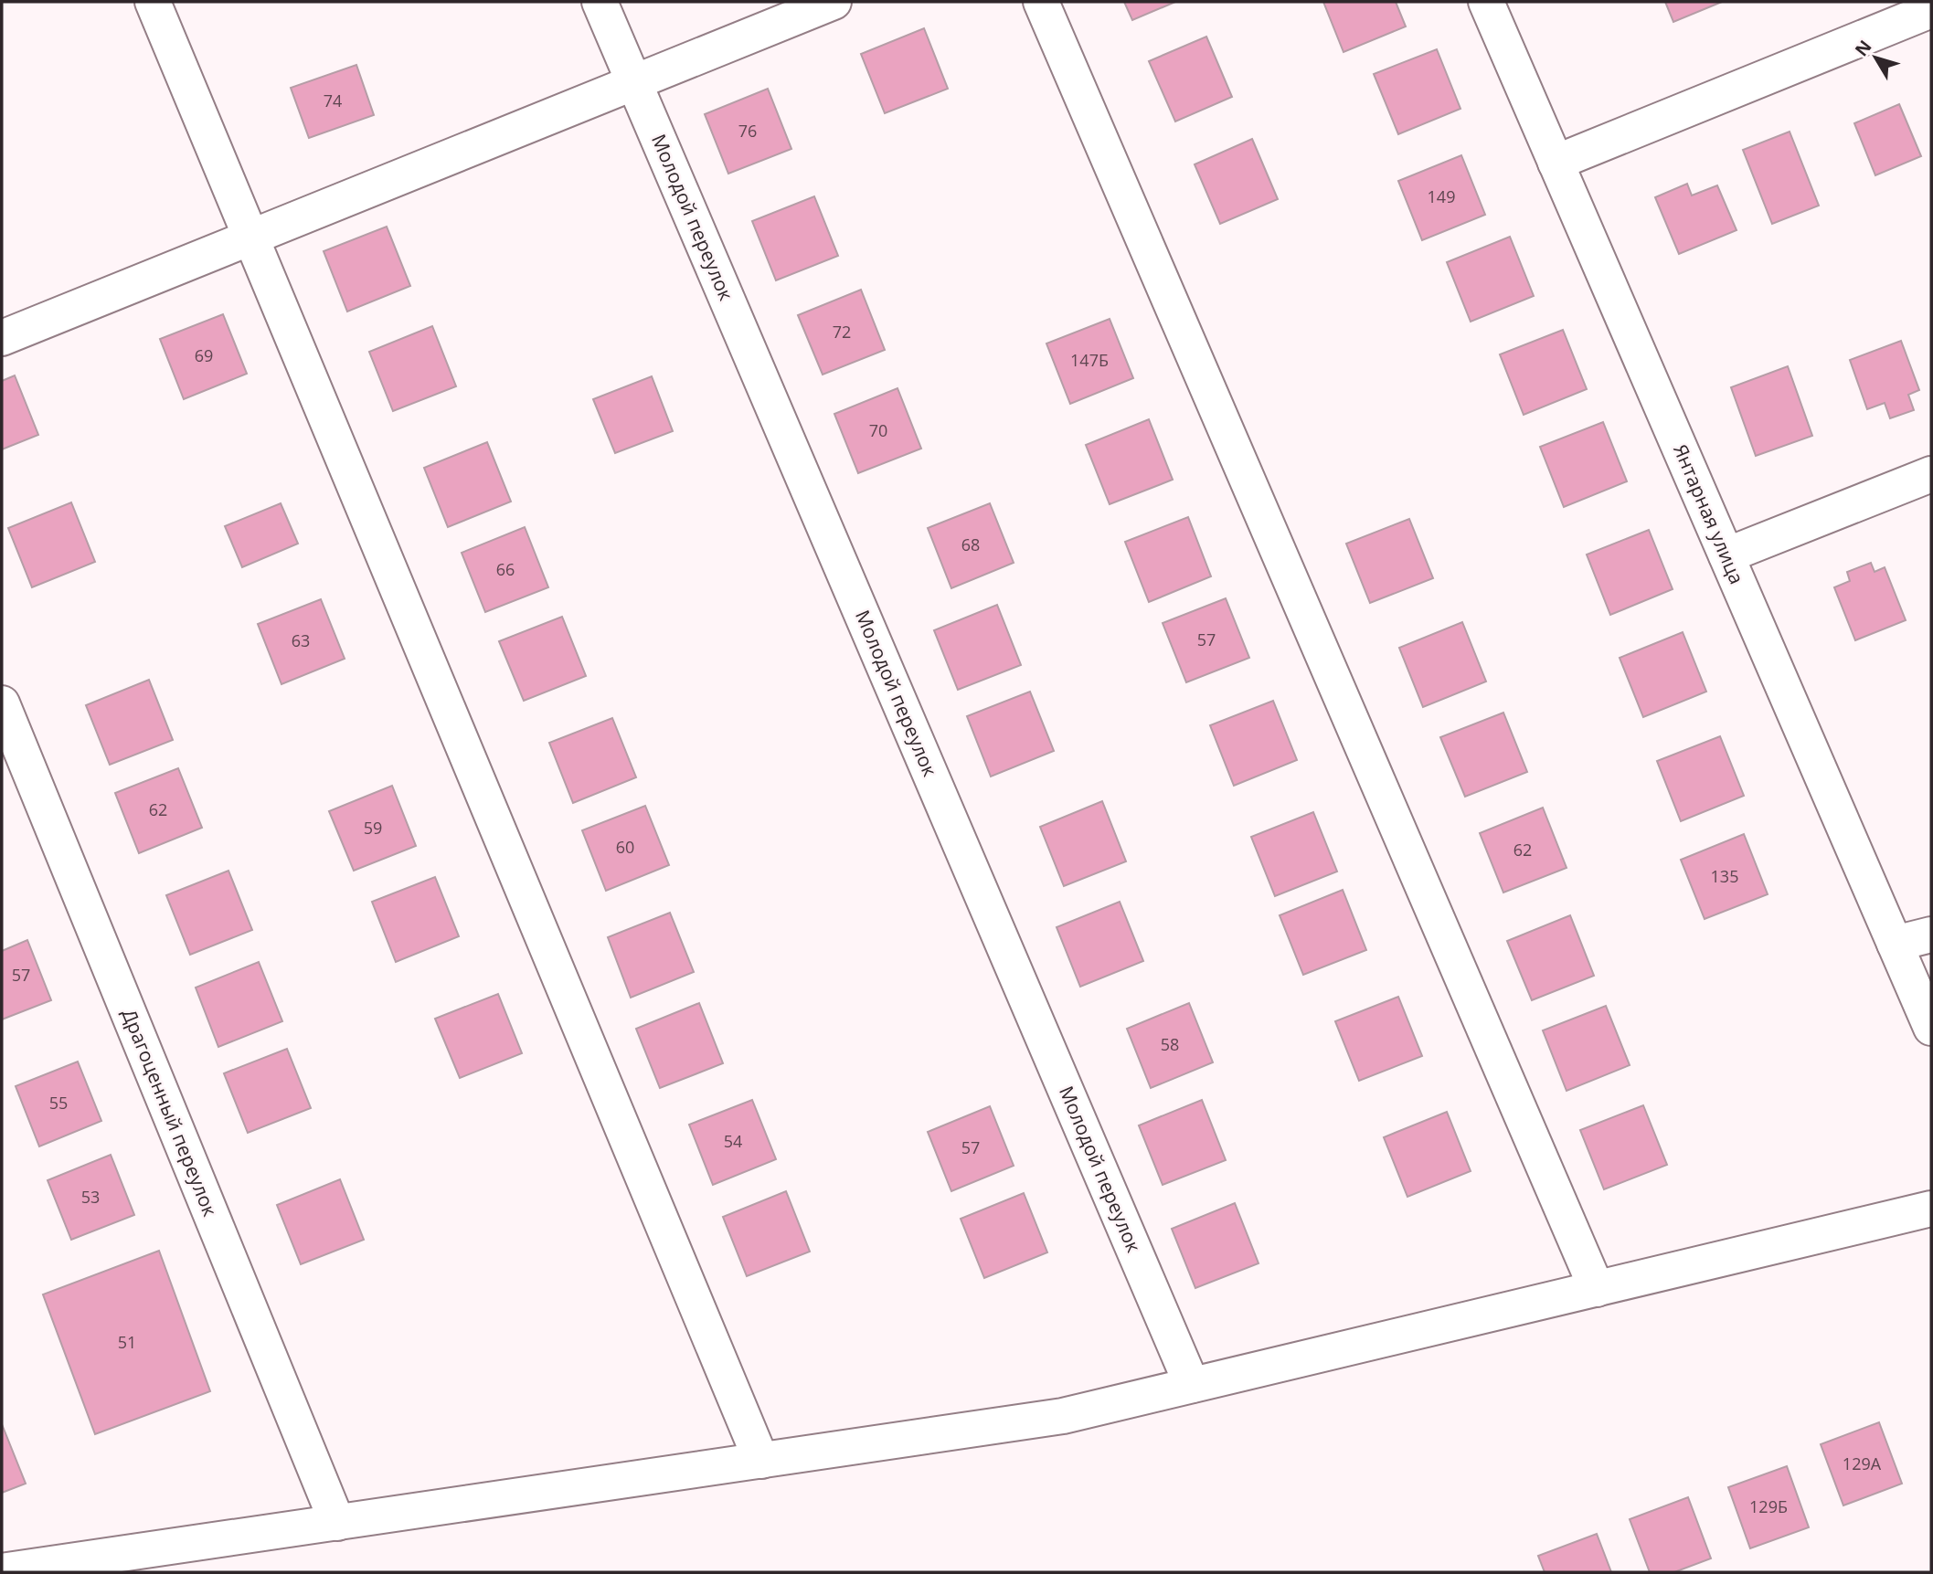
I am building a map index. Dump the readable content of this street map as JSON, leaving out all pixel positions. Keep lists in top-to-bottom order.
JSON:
{
  "streets": {
    "street": ["Молодой переулок", "Янтарная улица", "Драгоценный переулок"]
  },
  "house_numbers": [
    "74",
    "76",
    "149",
    "72",
    "69",
    "147Б",
    "70",
    "68",
    "66",
    "57",
    "63",
    "62",
    "59",
    "60",
    "62",
    "135",
    "57",
    "58",
    "55",
    "54",
    "57",
    "53",
    "51",
    "129А",
    "129Б"
  ],
  "north": "top left"
}
